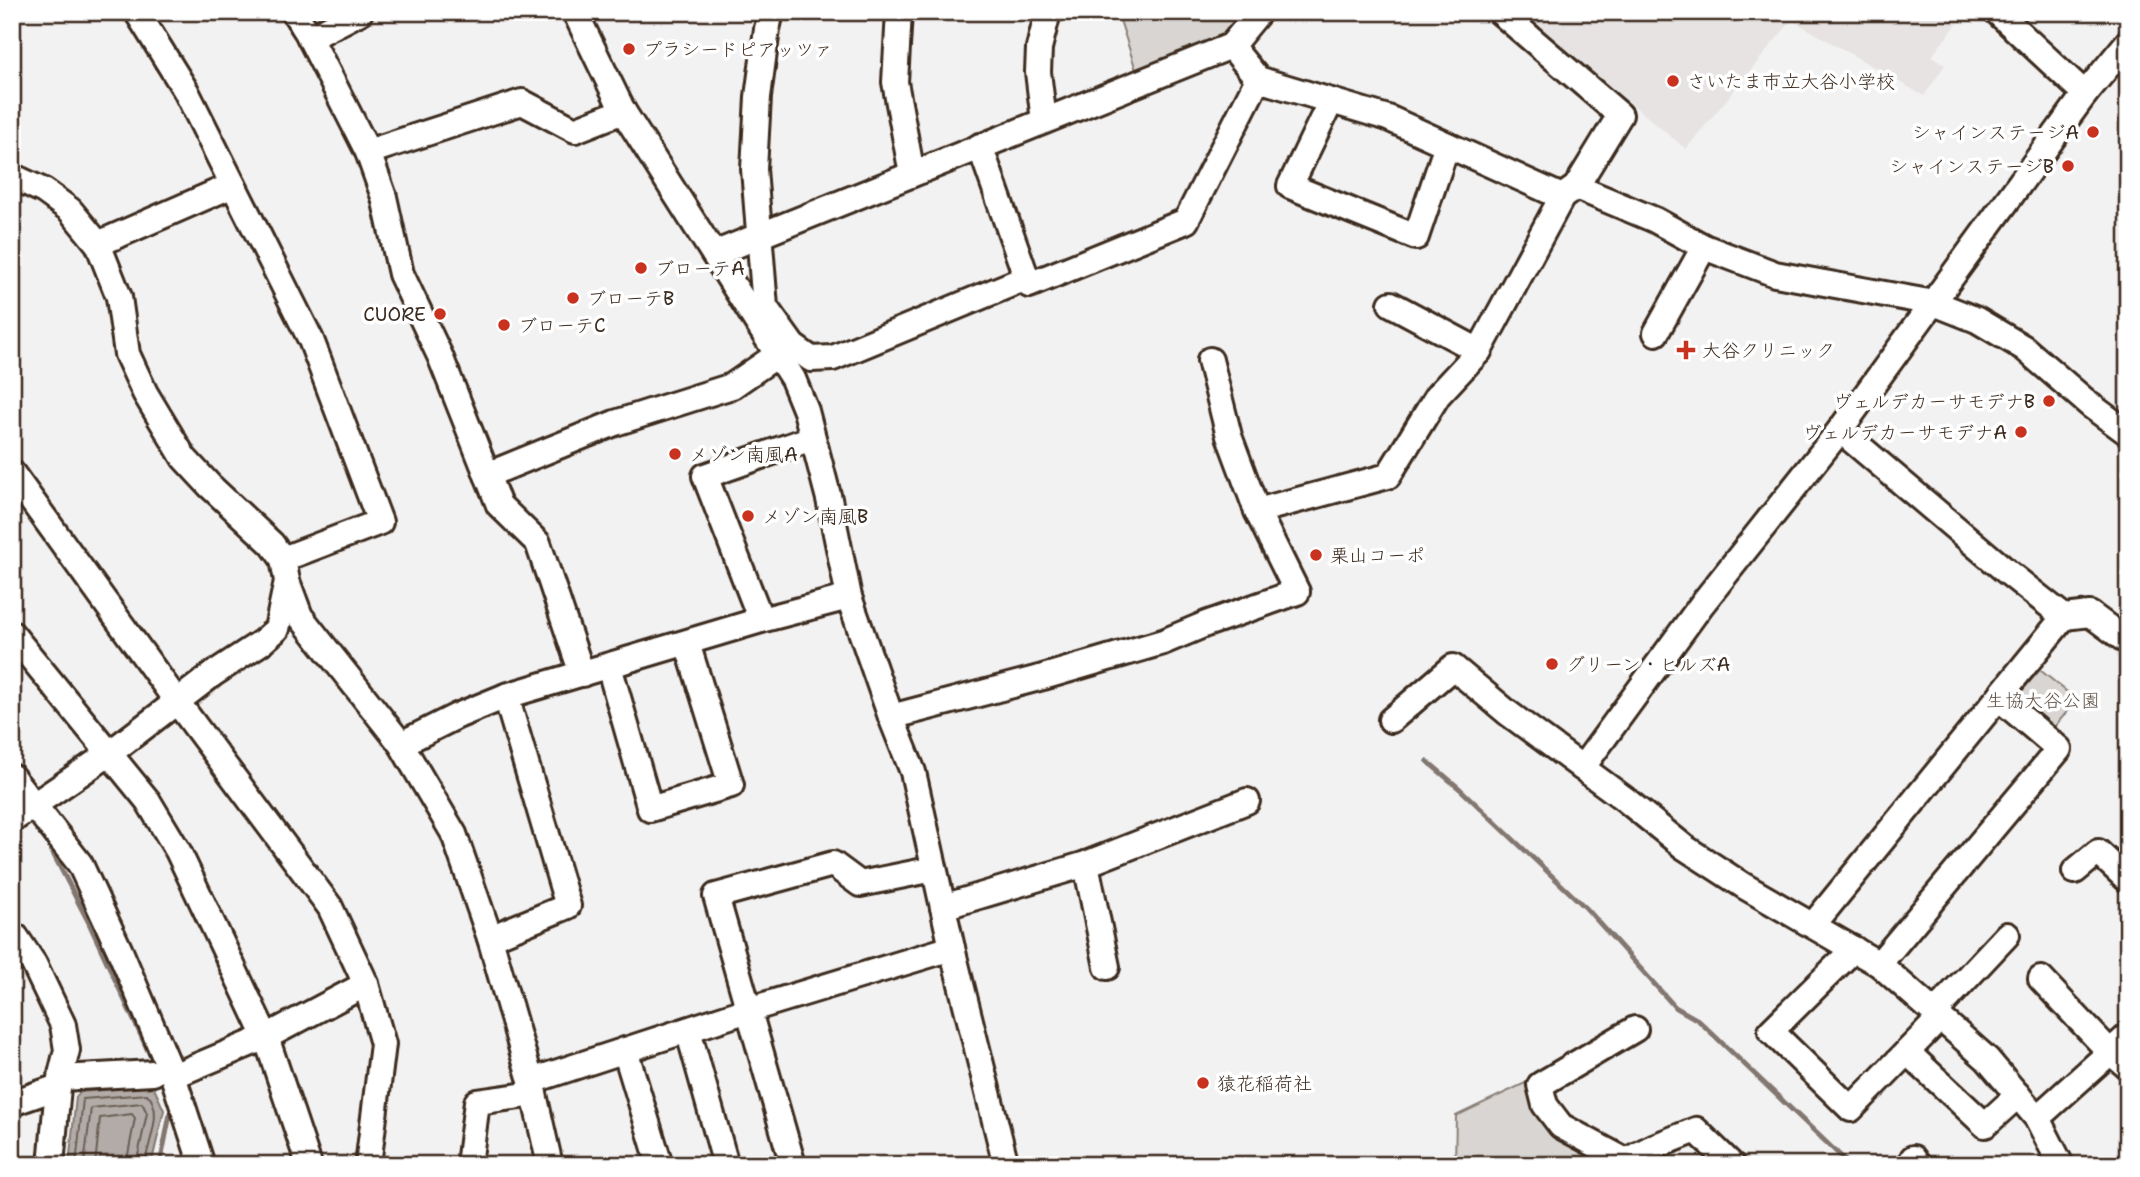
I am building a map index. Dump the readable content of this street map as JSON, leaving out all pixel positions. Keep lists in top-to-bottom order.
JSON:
{
  "parks": ["生協大谷公園"],
  "places": {
    "other": [
      "プラシードピアッツァ",
      "さいたま市立大谷小学校",
      "シャインステージA",
      "シャインステージB",
      "ブローテA",
      "ブローテB",
      "CUORE",
      "ブローテC",
      "ヴェルデカーサモデナB",
      "ヴェルデカーサモデナA",
      "メゾン南風A",
      "メゾン南風B",
      "栗山コーポ",
      "グリーン・ヒルズA",
      "猿花稲荷社"
    ],
    "health": ["大谷クリニック"]
  }
}
